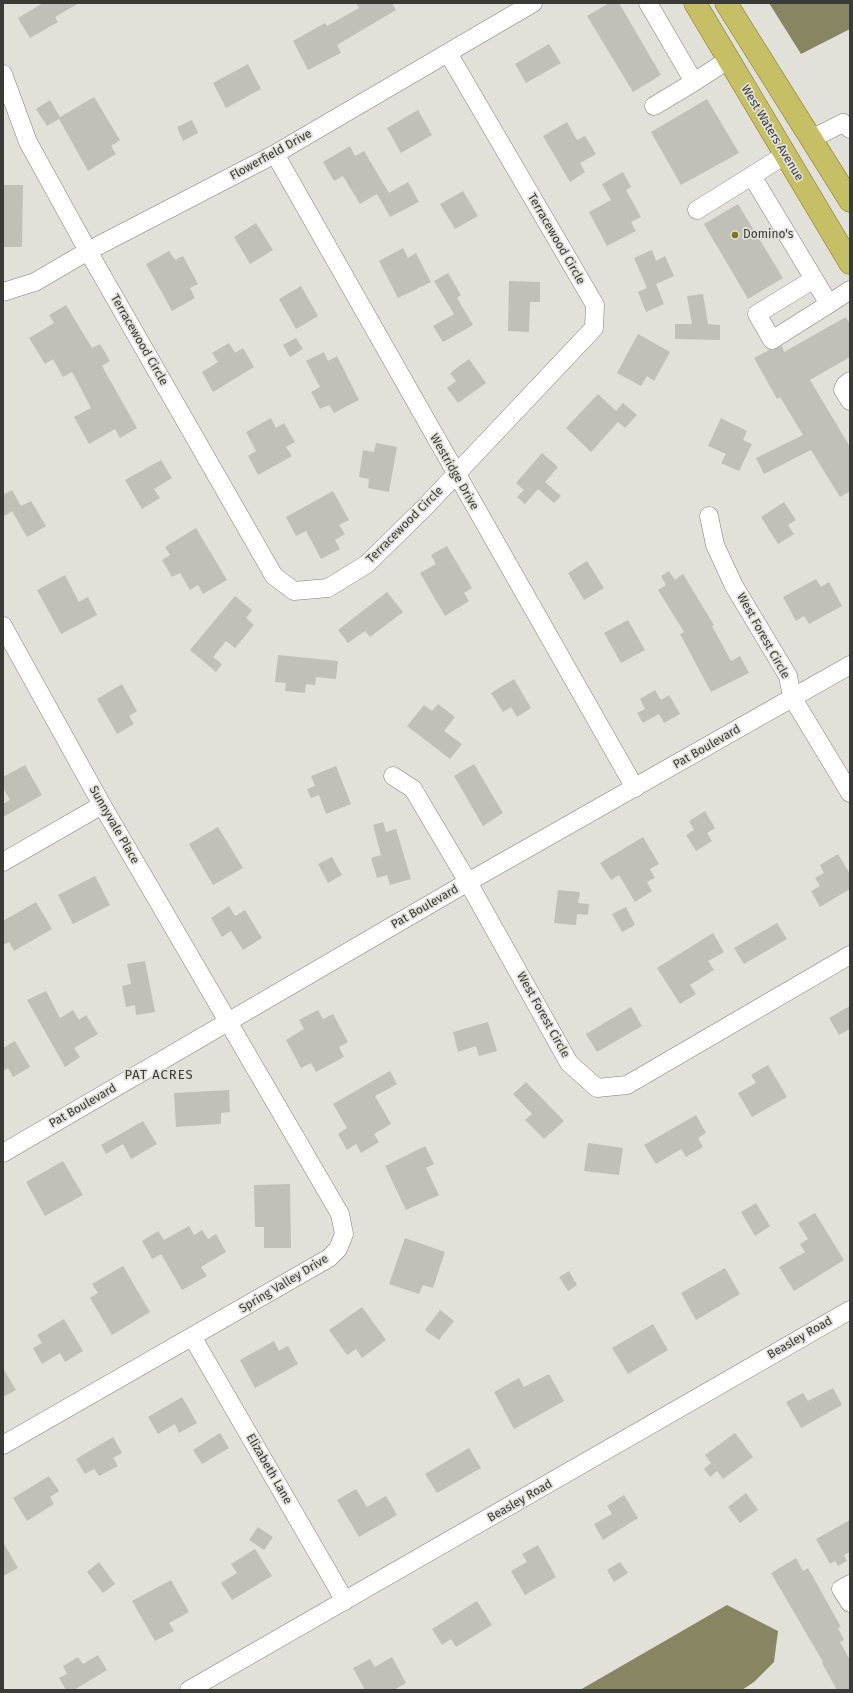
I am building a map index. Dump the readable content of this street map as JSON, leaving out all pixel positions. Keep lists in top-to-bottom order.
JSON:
{
  "streets": {
    "main road": ["West Waters Avenue"],
    "street": [
      "Flowerfield Drive",
      "Terracewood Circle",
      "Westridge Drive",
      "West Forest Circle",
      "Pat Boulevard",
      "Sunnyvale Place",
      "Spring Valley Drive",
      "Beasley Road",
      "Elizabeth Lane"
    ]
  },
  "crossings": [
    ["Flowerfield Drive", "Terracewood Circle"],
    ["Flowerfield Drive", "Westridge Drive"],
    ["Terracewood Circle", "Westridge Drive"],
    ["Westridge Drive", "Pat Boulevard"],
    ["West Forest Circle", "Pat Boulevard"],
    ["Pat Boulevard", "Sunnyvale Place"],
    ["Pat Boulevard", "Spring Valley Drive"],
    ["Sunnyvale Place", "Spring Valley Drive"],
    ["Spring Valley Drive", "Elizabeth Lane"],
    ["Beasley Road", "Elizabeth Lane"]
  ],
  "districts": ["PAT ACRES"],
  "places": ["Domino's"]
}
